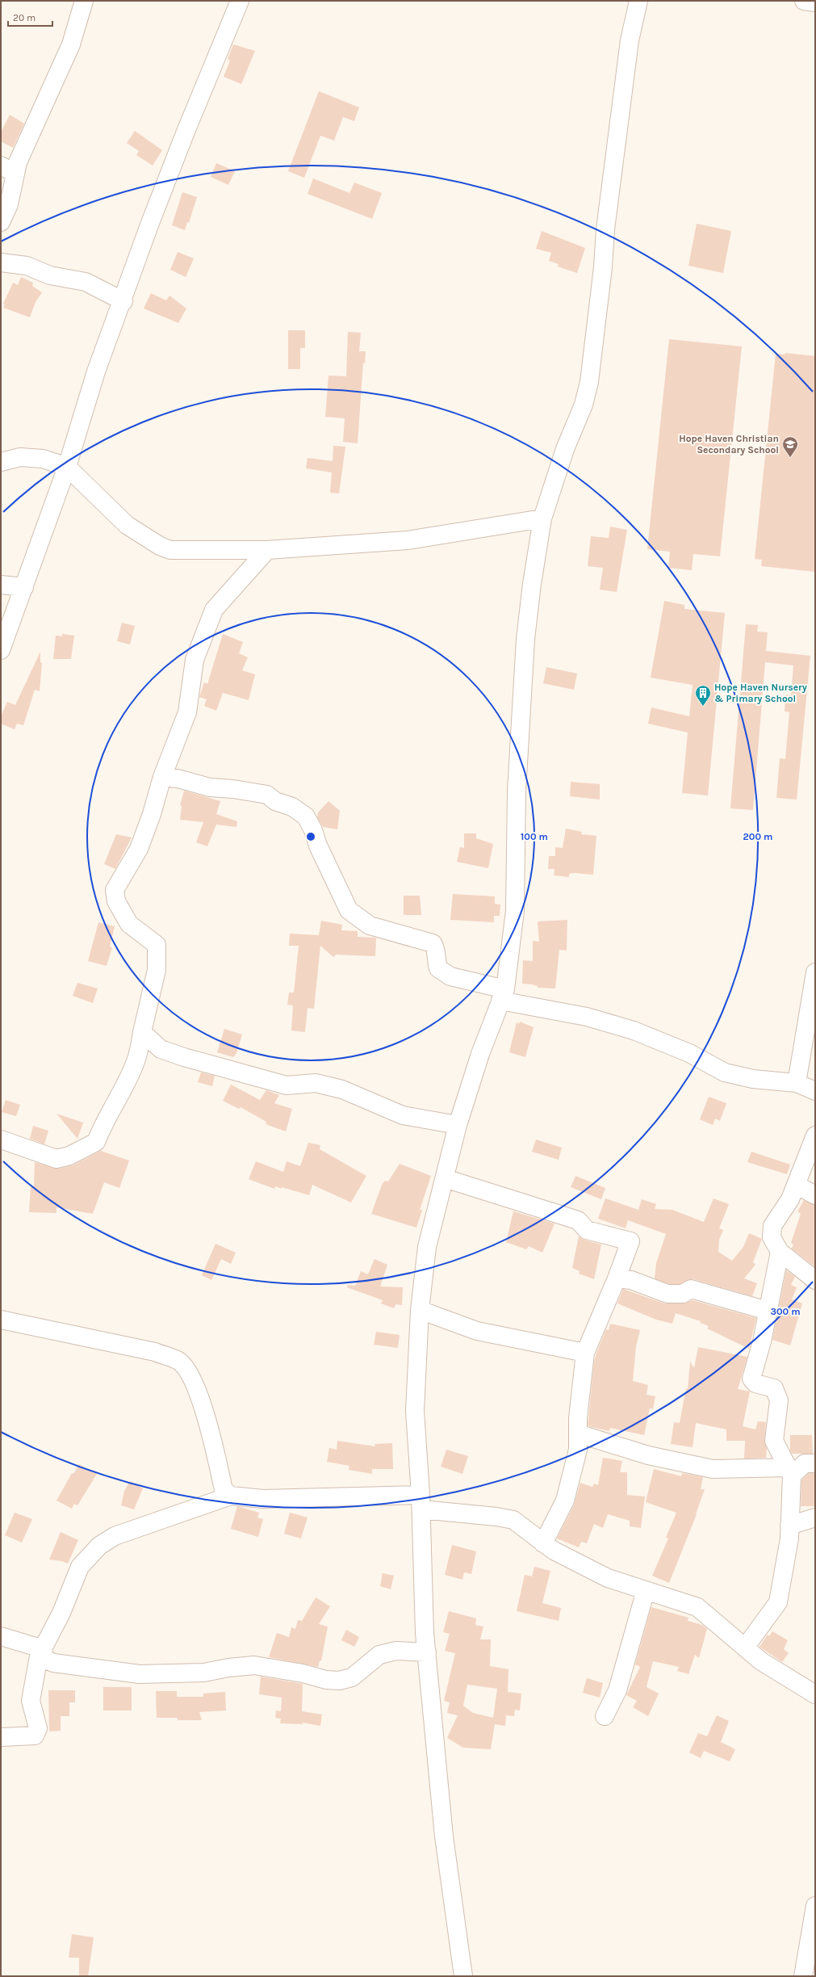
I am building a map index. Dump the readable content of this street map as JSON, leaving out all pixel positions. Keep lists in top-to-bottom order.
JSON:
{
  "places": {
    "school or university": ["Hope Haven Christian Secondary School"],
    "building": ["Hope Haven Nursery & Primary School"]
  },
  "scale_bar": "20 m",
  "rings": ["100 m", "200 m", "300 m"]
}
